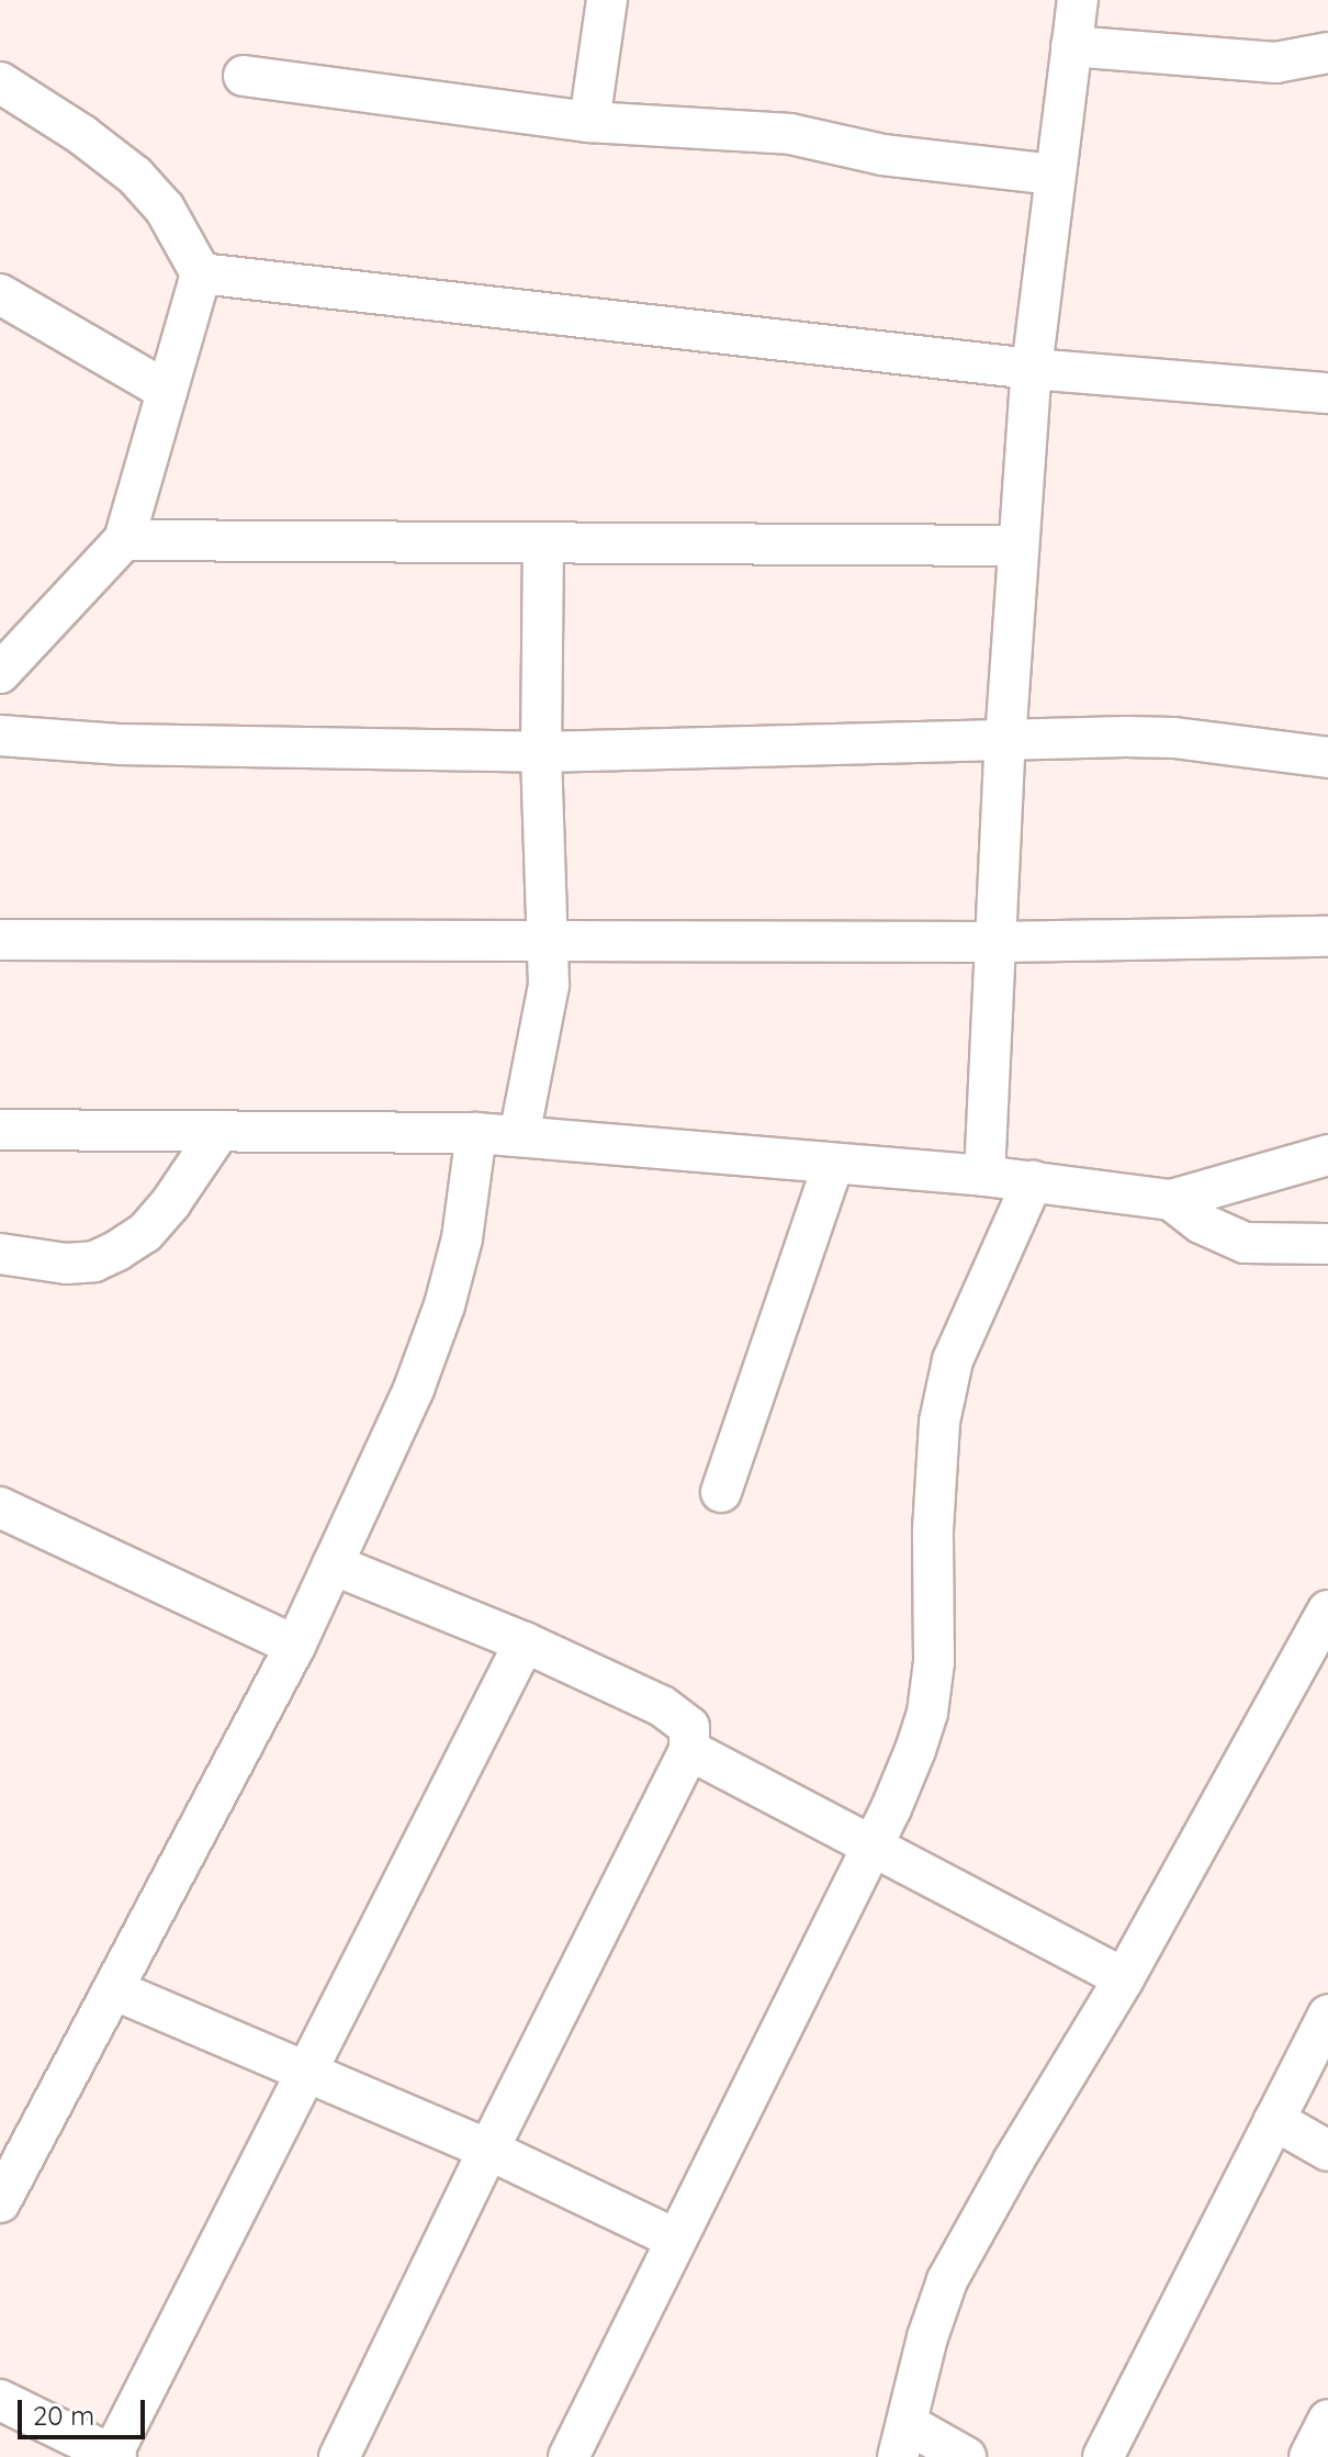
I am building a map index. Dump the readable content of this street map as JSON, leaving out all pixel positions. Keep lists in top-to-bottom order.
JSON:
{
  "scale_bar": "20 m"
}
